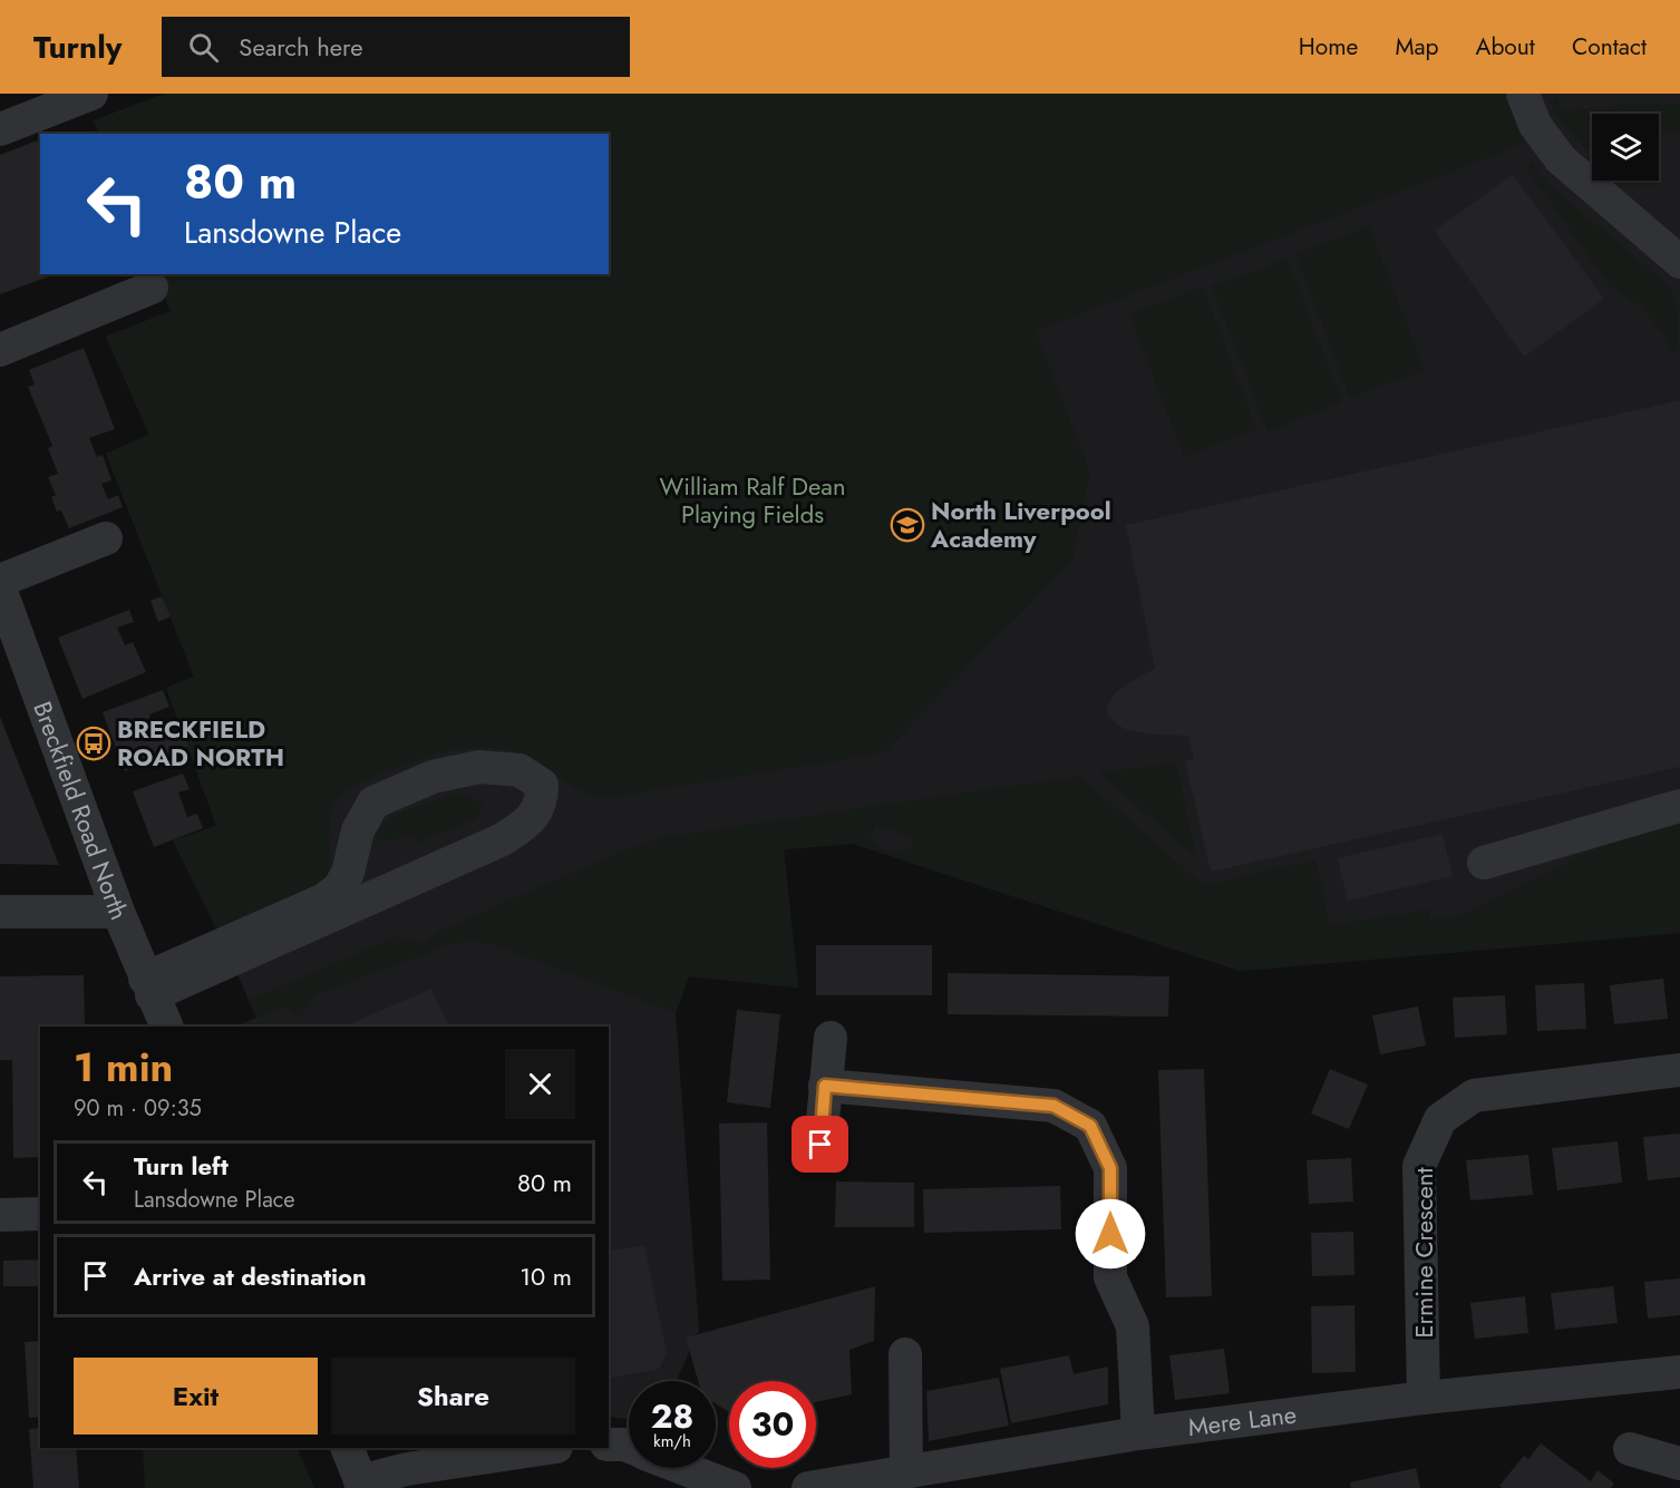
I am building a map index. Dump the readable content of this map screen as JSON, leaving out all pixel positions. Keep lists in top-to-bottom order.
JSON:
{
  "streets": {
    "street": ["Breckfield Road North", "Ermine Crescent", "Mere Lane"]
  },
  "crossings": [
    ["Ermine Crescent", "Mere Lane"]
  ],
  "parks": ["William Ralf Dean Playing Fields"],
  "places": {
    "school or university": ["North Liverpool Academy"],
    "bus stop": ["BRECKFIELD ROAD NORTH"]
  },
  "page": {
    "header": "Turnly",
    "search": "Search here",
    "nav": [
      "Home",
      "Map",
      "About",
      "Contact"
    ],
    "turn": ["80 m", "Lansdowne Place"],
    "heading": ["1 min", "90 m · 09:35"],
    "list": [
      {
        "name": "Turn left",
        "note": "Lansdowne Place",
        "value": "80 m"
      },
      {
        "name": "Arrive at destination",
        "value": "10 m"
      }
    ],
    "buttons": ["Exit", "Share"],
    "speed": "28 km/h",
    "limit": "30"
  }
}
